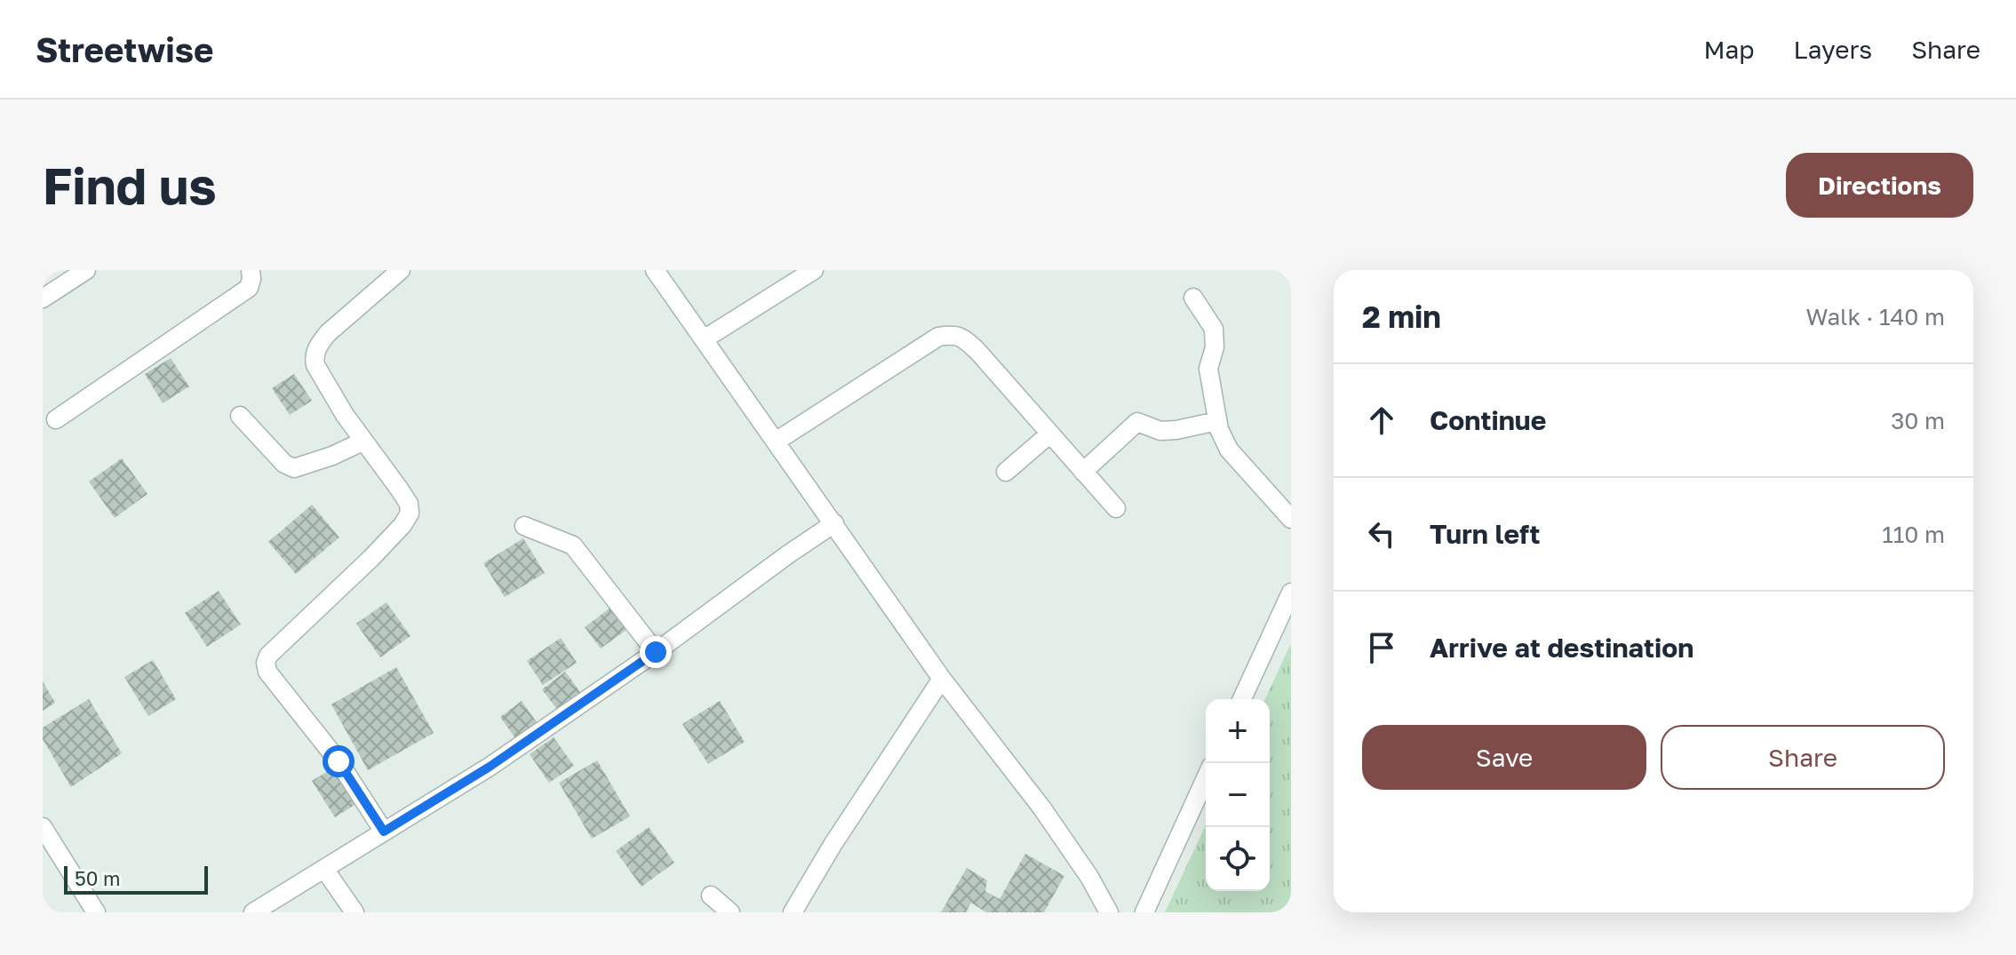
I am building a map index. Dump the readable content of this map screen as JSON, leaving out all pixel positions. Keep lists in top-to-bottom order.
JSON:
{
  "scale_bar": "50 m",
  "page": {
    "header": "Streetwise",
    "nav": ["Map", "Layers", "Share"],
    "buttons": [
      "Directions",
      ["Save", "Share"]
    ],
    "title": "Find us",
    "heading": ["2 min", "Walk · 140 m"],
    "list": [
      ["Continue", "30 m"],
      ["Turn left", "110 m"],
      "Arrive at destination"
    ],
    "map_buttons": ["+", "−"],
    "scale": "50 m"
  }
}
